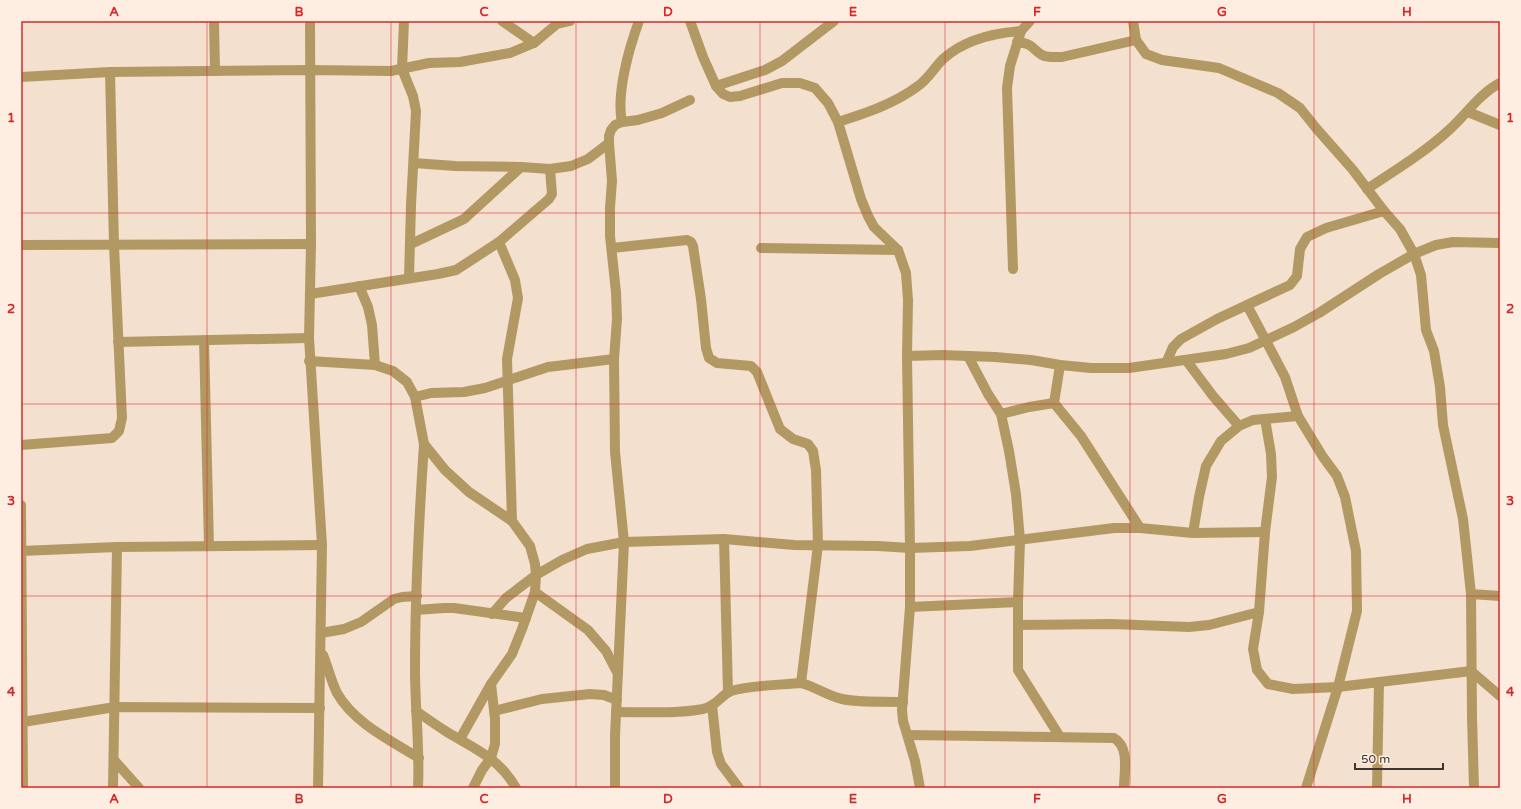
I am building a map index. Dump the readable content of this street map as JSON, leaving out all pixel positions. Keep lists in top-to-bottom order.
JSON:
{
  "scale_bar": "50 m",
  "grid": {
    "columns": [
      "A",
      "B",
      "C",
      "D",
      "E",
      "F",
      "G",
      "H"
    ],
    "rows": [
      "1",
      "2",
      "3",
      "4"
    ]
  }
}
